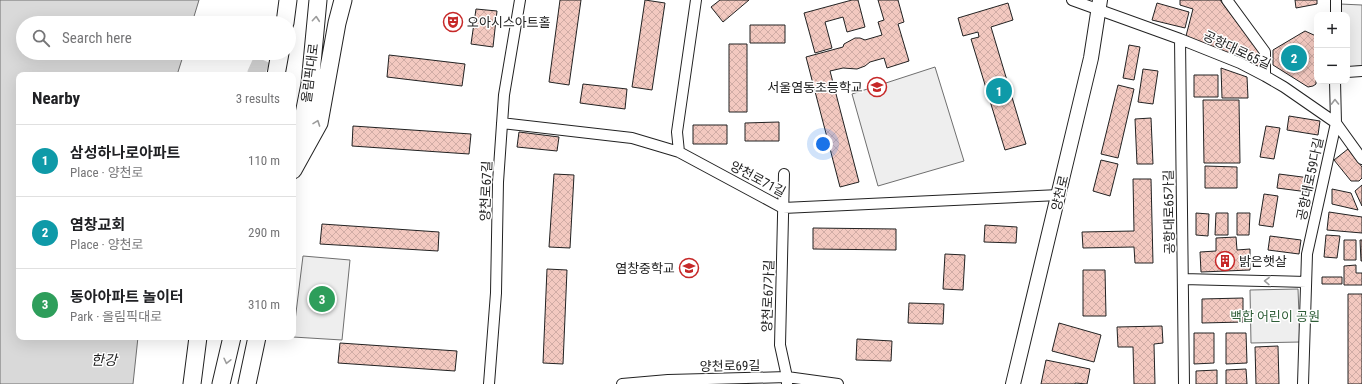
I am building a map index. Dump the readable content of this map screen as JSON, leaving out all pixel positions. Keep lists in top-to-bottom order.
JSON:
{
  "streets": {
    "highway": ["올림픽대로"],
    "main road": ["양천로"],
    "street": [
      "공항대로65길",
      "양천로71길",
      "공항대로59다길",
      "양천로67길",
      "공항대로65가길",
      "양천로67가길",
      "양천로69길"
    ]
  },
  "crossings": [
    ["공항대로65길", "공항대로59다길"],
    ["공항대로65길", "양천로"],
    ["공항대로65길", "공항대로65가길"],
    ["양천로71길", "양천로67길"],
    ["양천로71길", "양천로"],
    ["양천로71길", "양천로67가길"],
    ["양천로67가길", "양천로69길"]
  ],
  "water": ["한강"],
  "parks": ["백합 어린이 공원"],
  "places": {
    "theatre": ["오아시스아트홀"],
    "school or university": ["서울염동초등학교", "염창중학교"],
    "building": ["밝은햇살"]
  },
  "page": {
    "map_buttons": ["+", "−"],
    "search": "Search here",
    "pins": ["2", "1", "3"],
    "heading": ["Nearby", "3 results"],
    "list": [
      {
        "mark": "1",
        "name": "삼성하나로아파트",
        "note": "Place · 양천로",
        "value": "110 m"
      },
      {
        "mark": "2",
        "name": "염창교회",
        "note": "Place · 양천로",
        "value": "290 m"
      },
      {
        "mark": "3",
        "name": "동아아파트 놀이터",
        "note": "Park · 올림픽대로",
        "value": "310 m"
      }
    ]
  }
}
